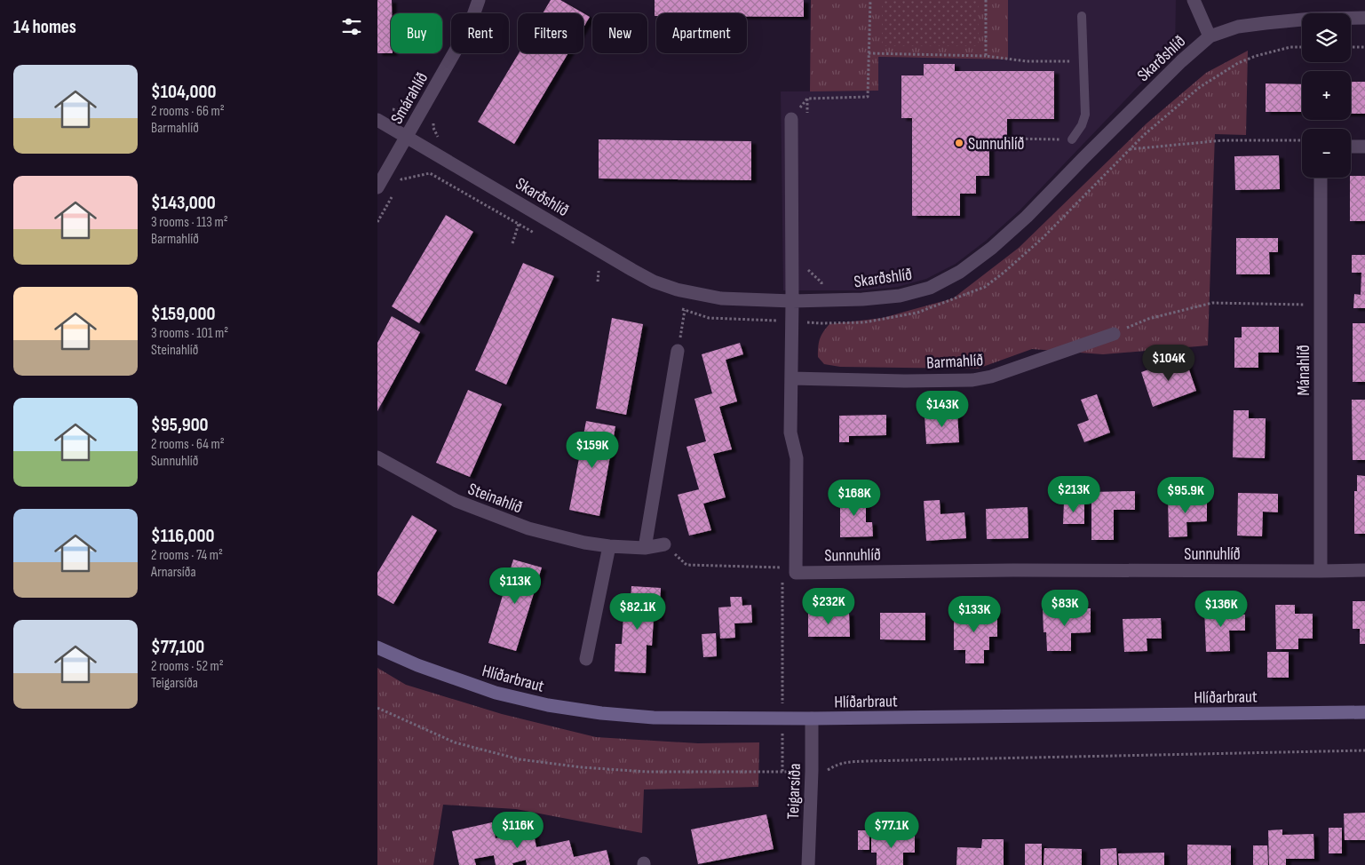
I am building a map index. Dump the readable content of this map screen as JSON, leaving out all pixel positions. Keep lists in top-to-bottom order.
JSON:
{
  "streets": {
    "main road": ["Hlíðarbraut"],
    "street": [
      "Skarðshlíð",
      "Smárahlíð",
      "Barmahlíð",
      "Mánahlíð",
      "Steinahlíð",
      "Sunnuhlíð",
      "Teigarsíða"
    ]
  },
  "crossings": [
    ["Skarðshlíð", "Smárahlíð"],
    ["Skarðshlíð", "Sunnuhlíð"],
    ["Barmahlíð", "Sunnuhlíð"],
    ["Mánahlíð", "Sunnuhlíð"],
    ["Hlíðarbraut", "Teigarsíða"]
  ],
  "places": ["Sunnuhlíð"],
  "page": {
    "heading": "14 homes",
    "map_buttons": ["+", "−"],
    "chip": [
      "Buy",
      "Rent",
      "Filters",
      "New",
      "Apartment"
    ],
    "list": [
      {
        "name": "$104,000",
        "note": "2 rooms · 66 m² · Barmahlíð"
      },
      {
        "name": "$143,000",
        "note": "3 rooms · 113 m² · Barmahlíð"
      },
      {
        "name": "$159,000",
        "note": "3 rooms · 101 m² · Steinahlíð"
      },
      {
        "name": "$95,900",
        "note": "2 rooms · 64 m² · Sunnuhlíð"
      },
      {
        "name": "$116,000",
        "note": "2 rooms · 74 m² · Arnarsíða"
      },
      {
        "name": "$77,100",
        "note": "2 rooms · 52 m² · Teigarsíða"
      }
    ],
    "price": [
      "$104K",
      "$143K",
      "$159K",
      "$213K",
      "$95.9K",
      "$168K",
      "$113K",
      "$232K",
      "$83K",
      "$136K",
      "$82.1K",
      "$133K",
      "$116K",
      "$77.1K"
    ]
  }
}
